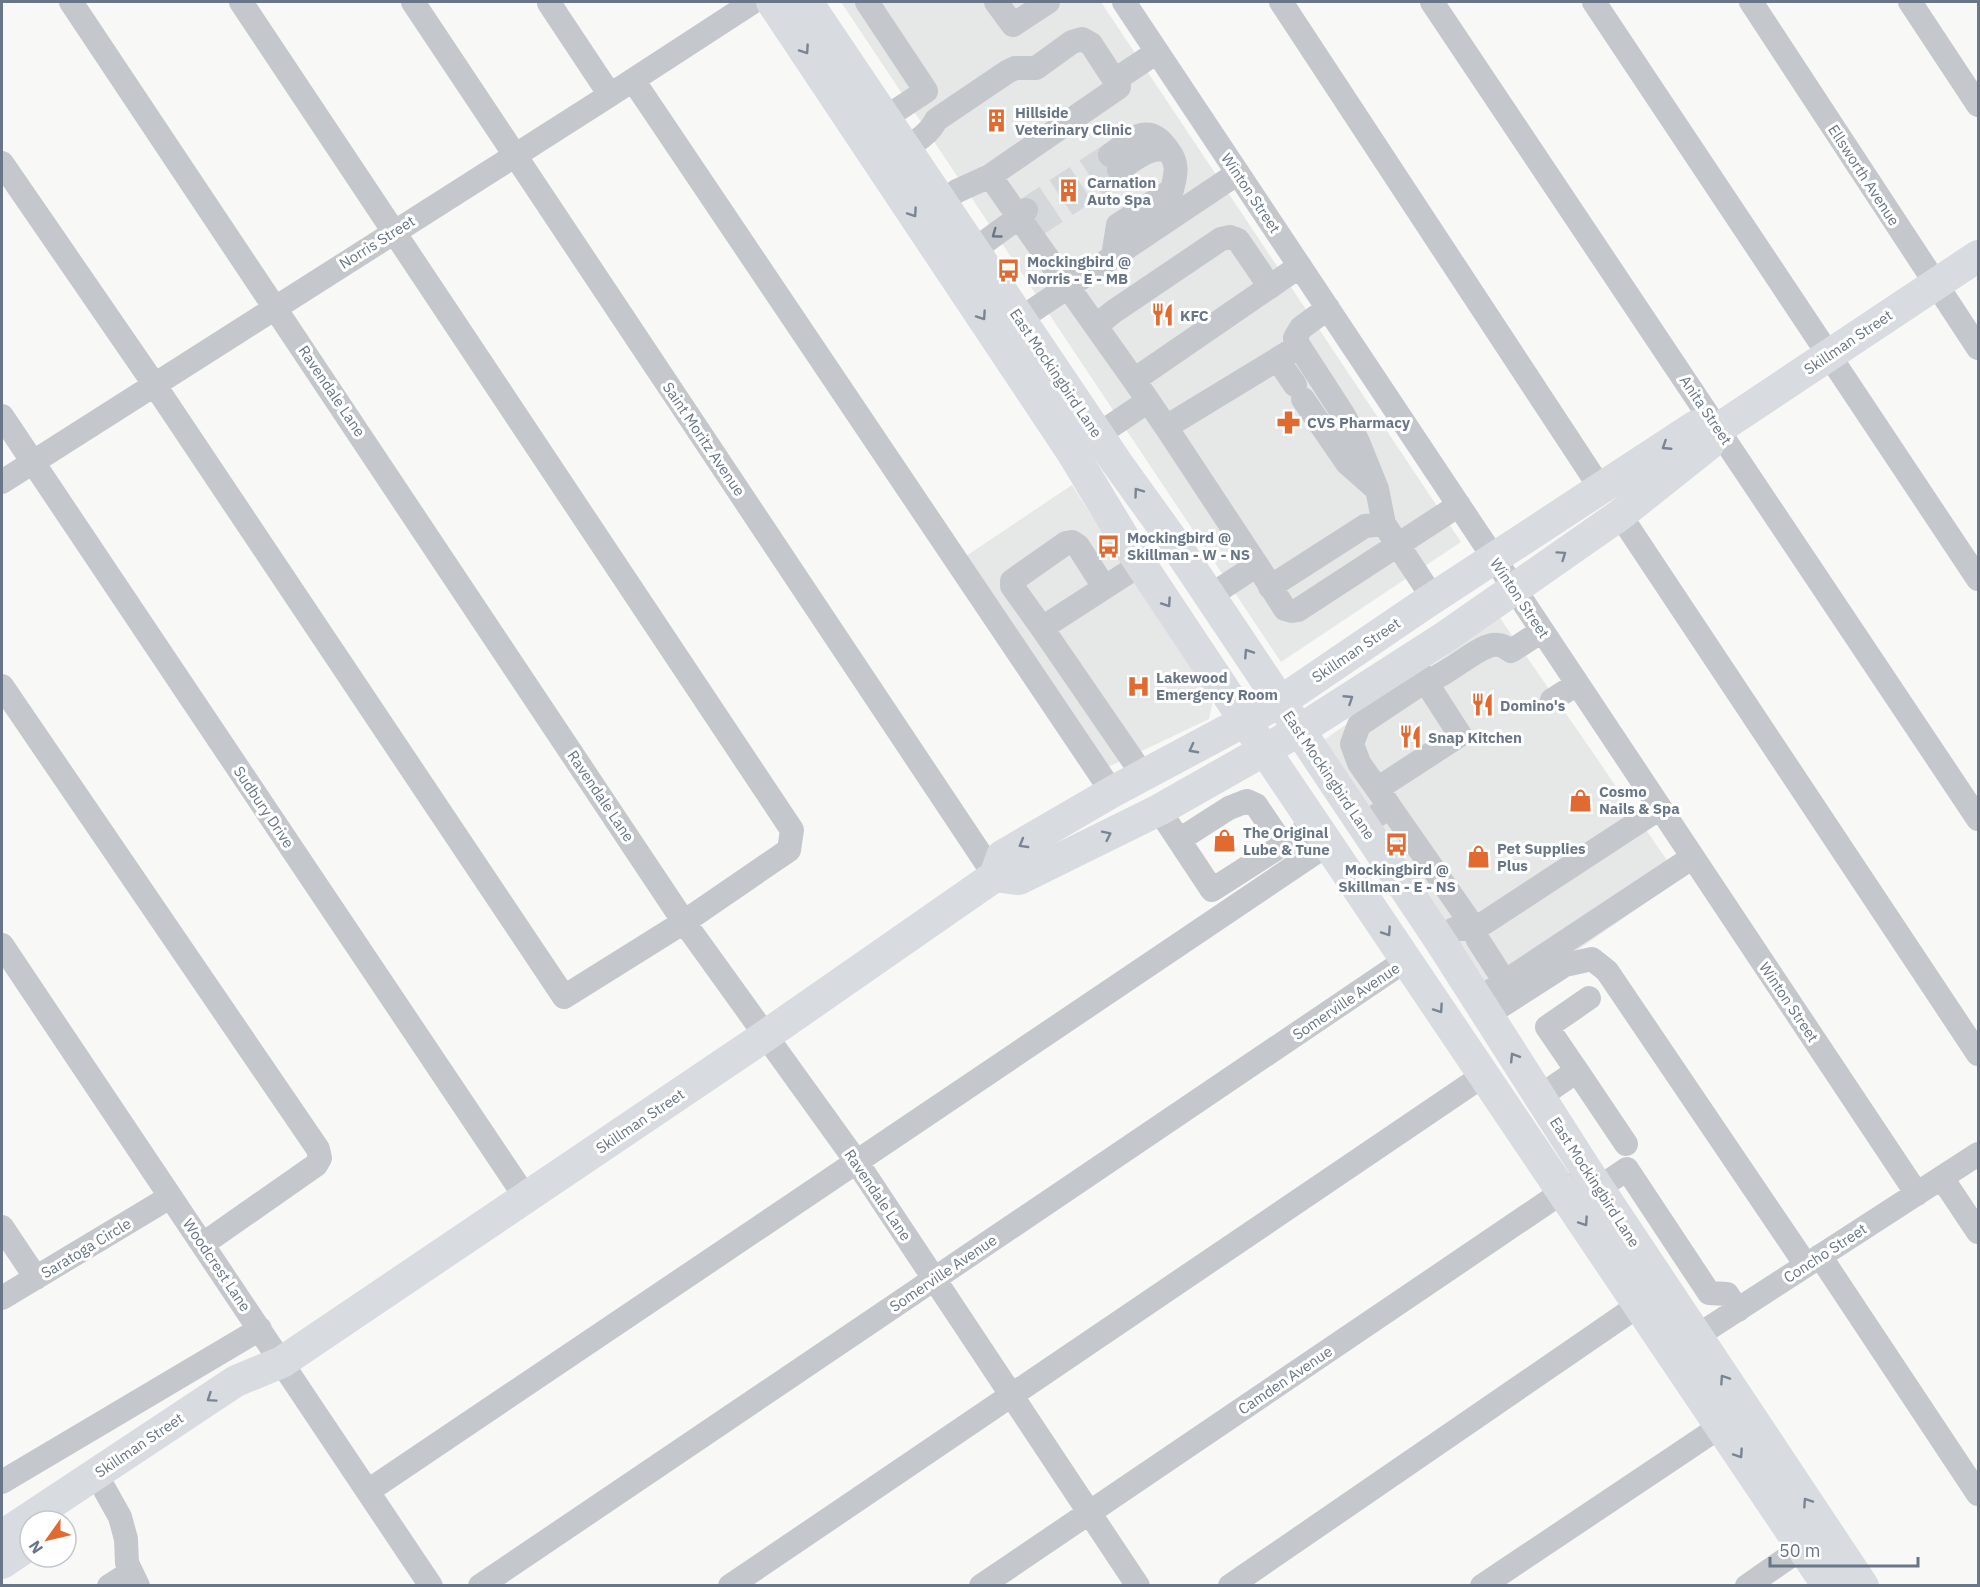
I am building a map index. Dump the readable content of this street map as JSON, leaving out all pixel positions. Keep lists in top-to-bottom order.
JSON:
{
  "streets": {
    "main road": ["Skillman Street", "East Mockingbird Lane"],
    "street": [
      "Ellsworth Avenue",
      "Winton Street",
      "Norris Street",
      "Ravendale Lane",
      "Anita Street",
      "Saint Moritz Avenue",
      "Sudbury Drive",
      "Somerville Avenue",
      "Saratoga Circle",
      "Concho Street",
      "Woodcrest Lane",
      "Camden Avenue"
    ]
  },
  "crossings": [
    ["Ellsworth Avenue", "Skillman Street"],
    ["Winton Street", "Skillman Street"],
    ["Winton Street", "Concho Street"],
    ["Norris Street", "Ravendale Lane"],
    ["Norris Street", "Saint Moritz Avenue"],
    ["Norris Street", "Sudbury Drive"],
    ["Skillman Street", "East Mockingbird Lane"],
    ["Skillman Street", "Ravendale Lane"],
    ["Skillman Street", "Anita Street"],
    ["Skillman Street", "Saint Moritz Avenue"],
    ["Skillman Street", "Sudbury Drive"],
    ["Skillman Street", "Woodcrest Lane"],
    ["East Mockingbird Lane", "Somerville Avenue"],
    ["East Mockingbird Lane", "Concho Street"],
    ["East Mockingbird Lane", "Camden Avenue"],
    ["Ravendale Lane", "Somerville Avenue"],
    ["Ravendale Lane", "Camden Avenue"],
    ["Saratoga Circle", "Woodcrest Lane"],
    ["Concho Street", "Camden Avenue"]
  ],
  "places": {
    "building": ["Hillside Veterinary Clinic", "Carnation Auto Spa"],
    "bus stop": ["Mockingbird @ Norris - E - MB", "Mockingbird @ Skillman - W - NS", "Mockingbird @ Skillman - E - NS"],
    "restaurant": ["KFC", "Domino's", "Snap Kitchen"],
    "pharmacy": ["CVS Pharmacy"],
    "hospital": ["Lakewood Emergency Room"],
    "shop": ["Cosmo Nails & Spa", "The Original Lube & Tune", "Pet Supplies Plus"]
  },
  "scale_bar": "50 m",
  "north": "bottom left"
}
